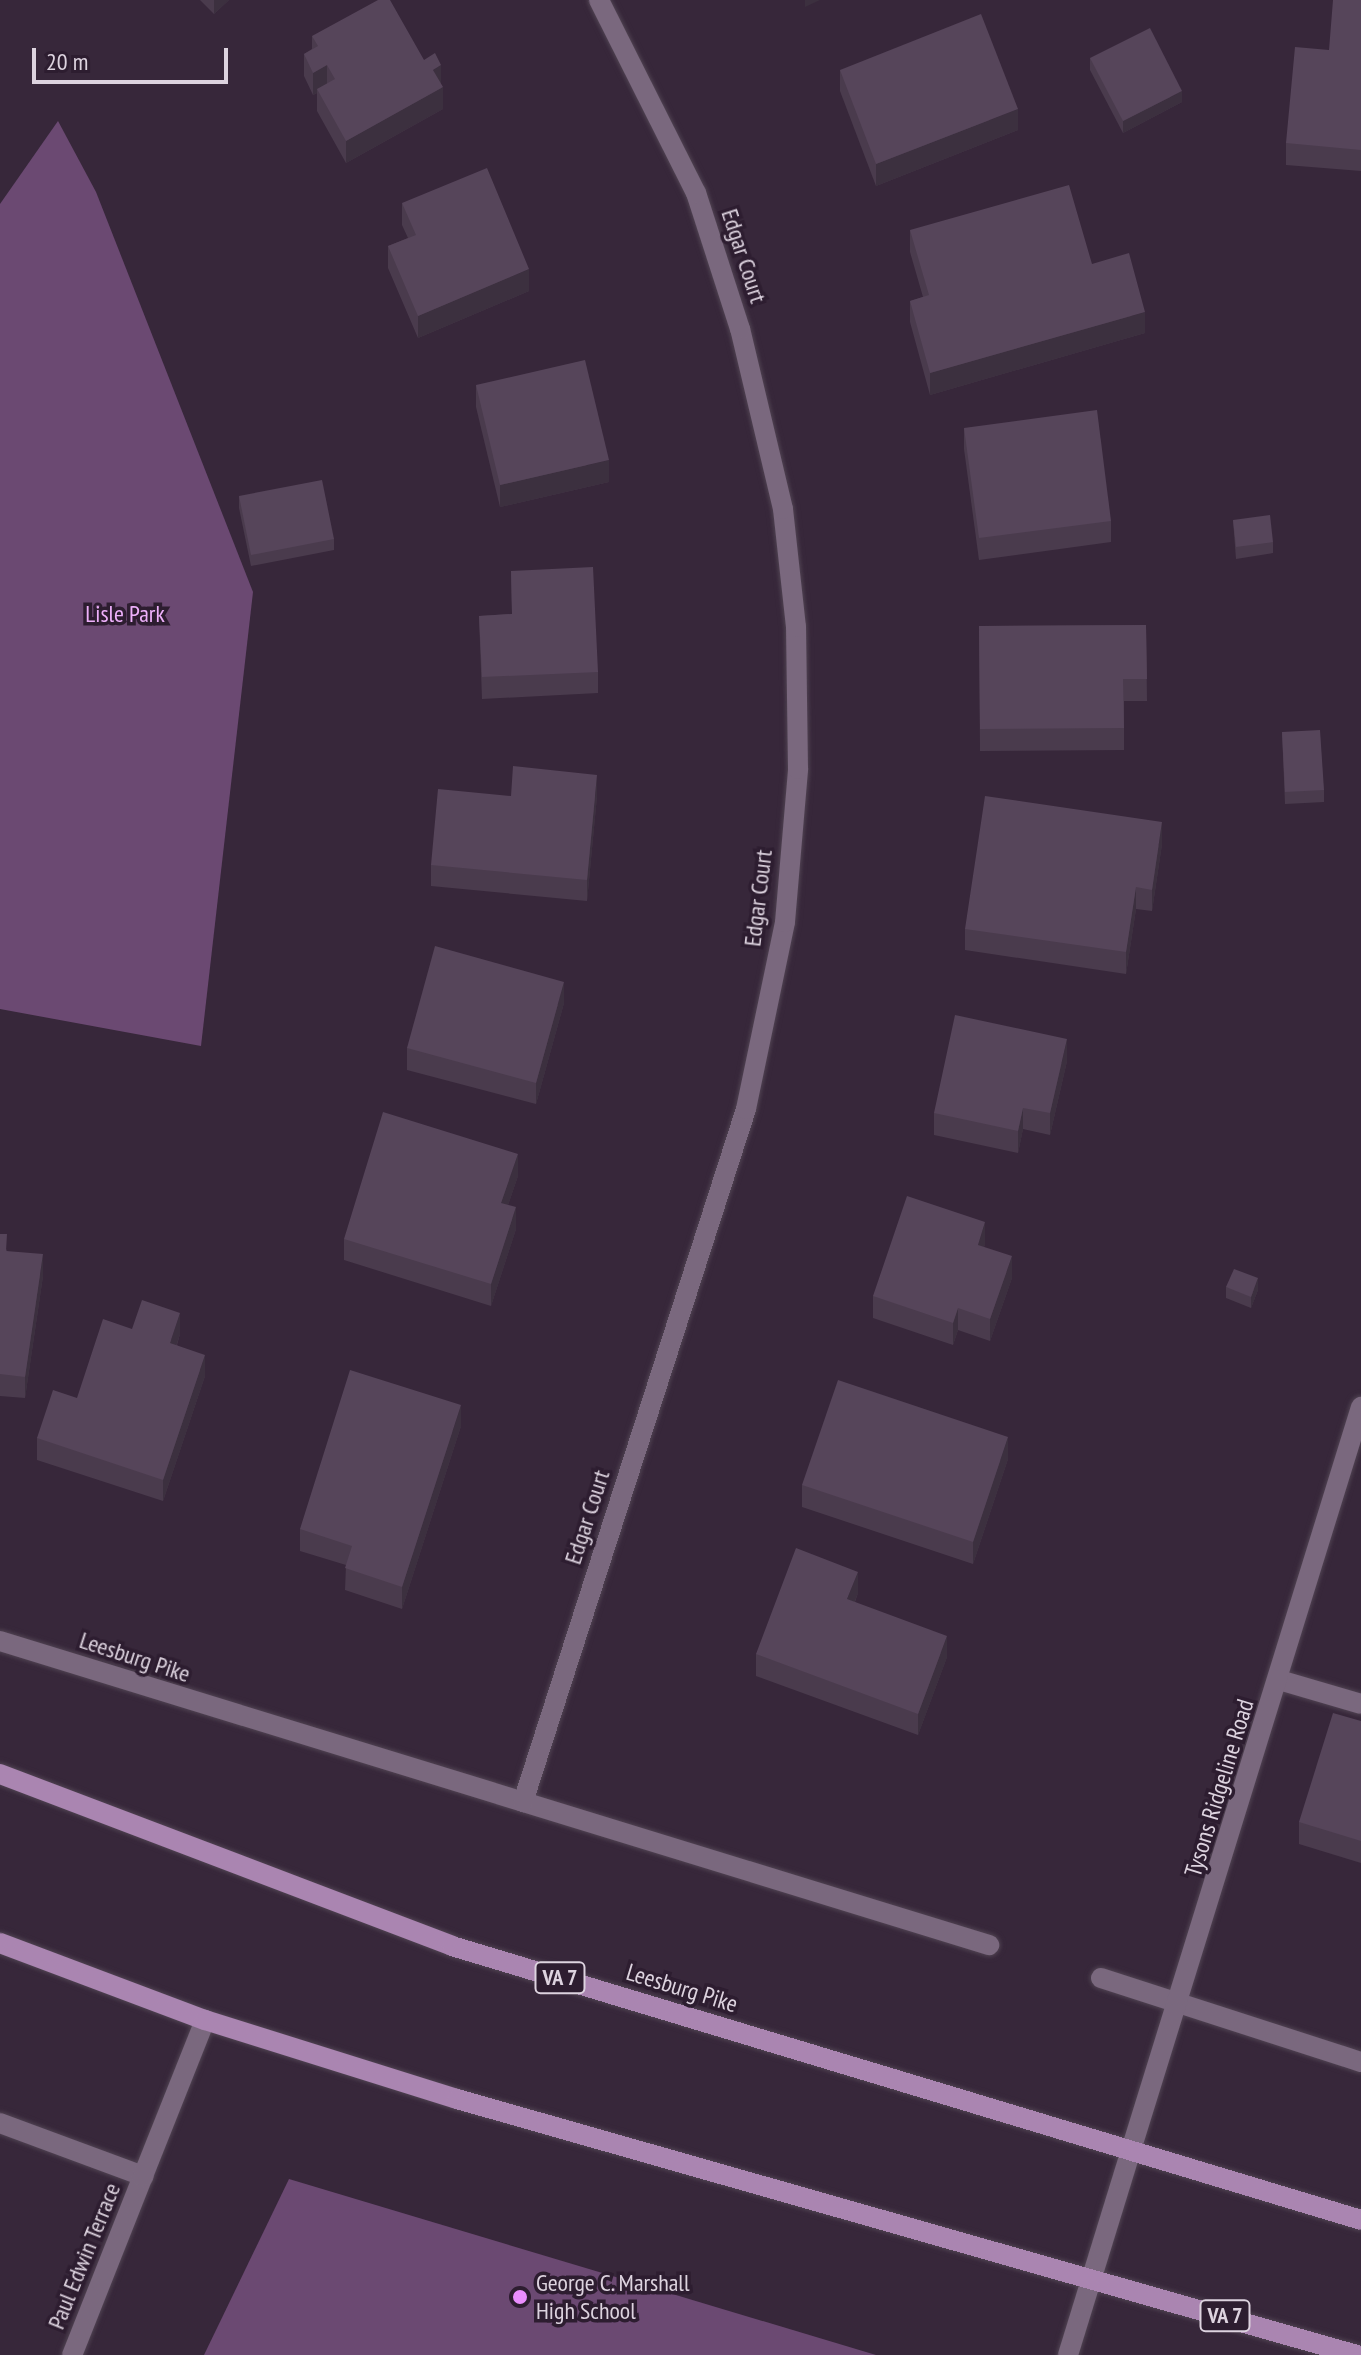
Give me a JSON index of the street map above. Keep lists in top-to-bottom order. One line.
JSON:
{"streets":{"main road":["Leesburg Pike","VA 7"],"street":["Edgar Court","Tysons Ridgeline Road","Paul Edwin Terrace"]},"crossings":[["Edgar Court","Leesburg Pike"],["Leesburg Pike","Tysons Ridgeline Road"],["Tysons Ridgeline Road","VA 7"],["VA 7","Paul Edwin Terrace"]],"parks":["Lisle Park"],"places":["George C. Marshall High School"],"scale_bar":"20 m"}
